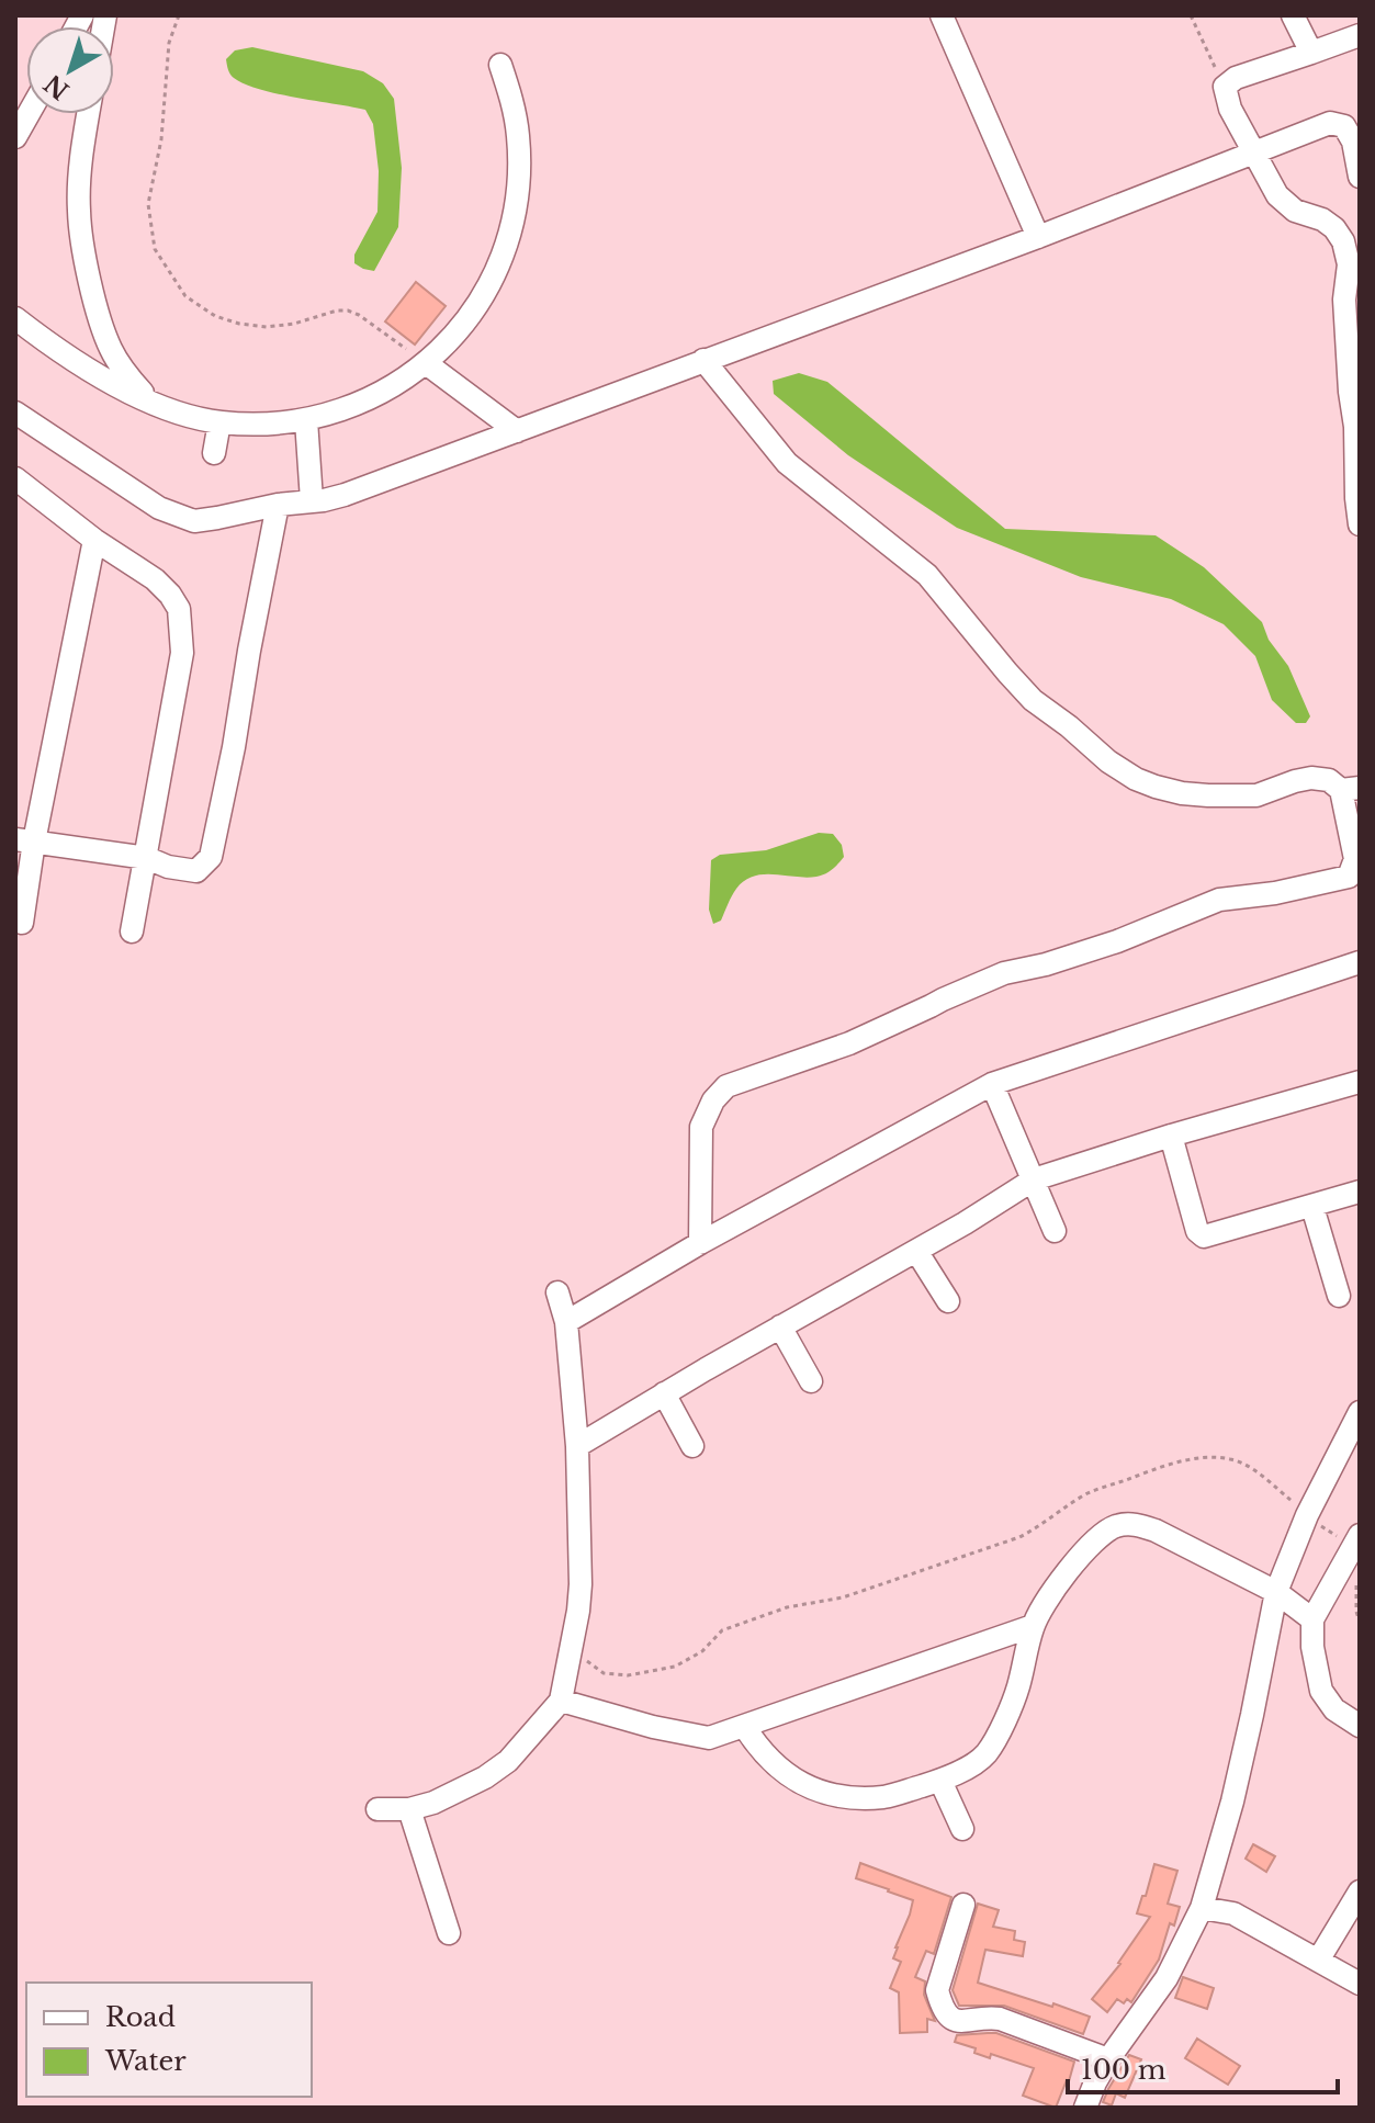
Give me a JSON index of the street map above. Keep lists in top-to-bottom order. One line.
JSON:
{"legend":["Road","Water"],"scale_bar":"100 m","north":"bottom left"}
